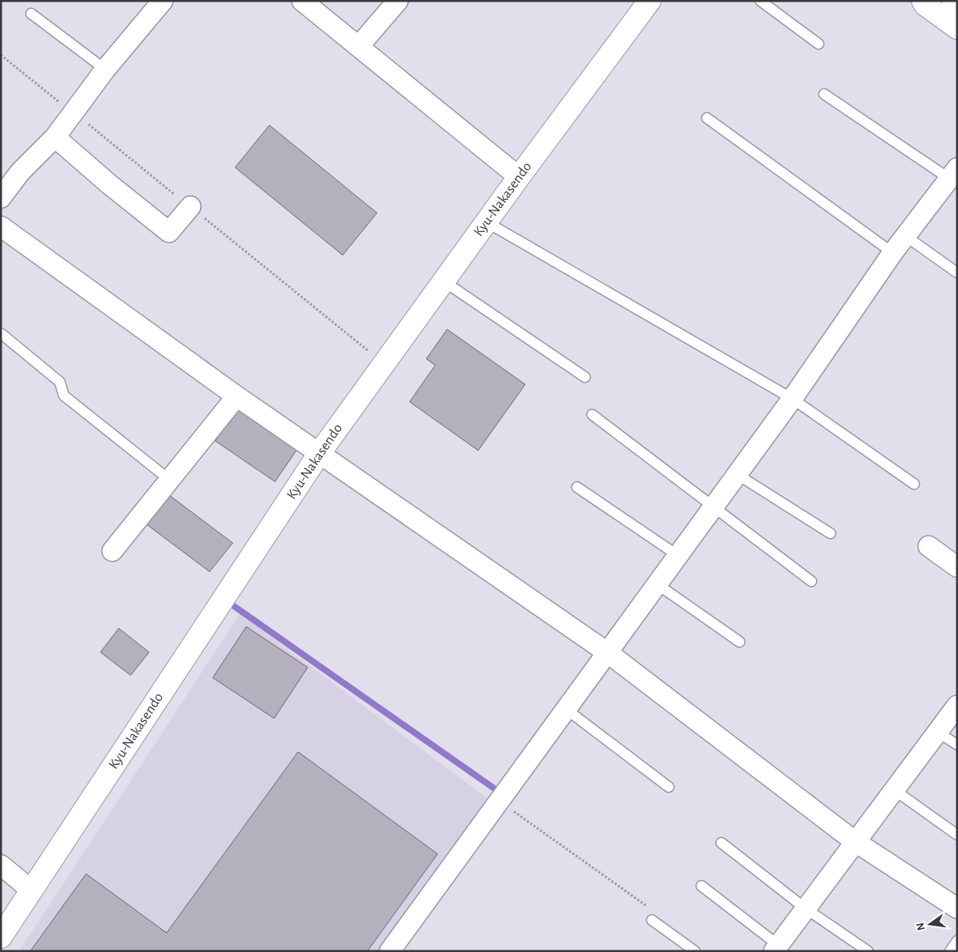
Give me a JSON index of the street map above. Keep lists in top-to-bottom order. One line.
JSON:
{"streets":{"main road":["Kyu-Nakasendo"]},"north":"left"}
